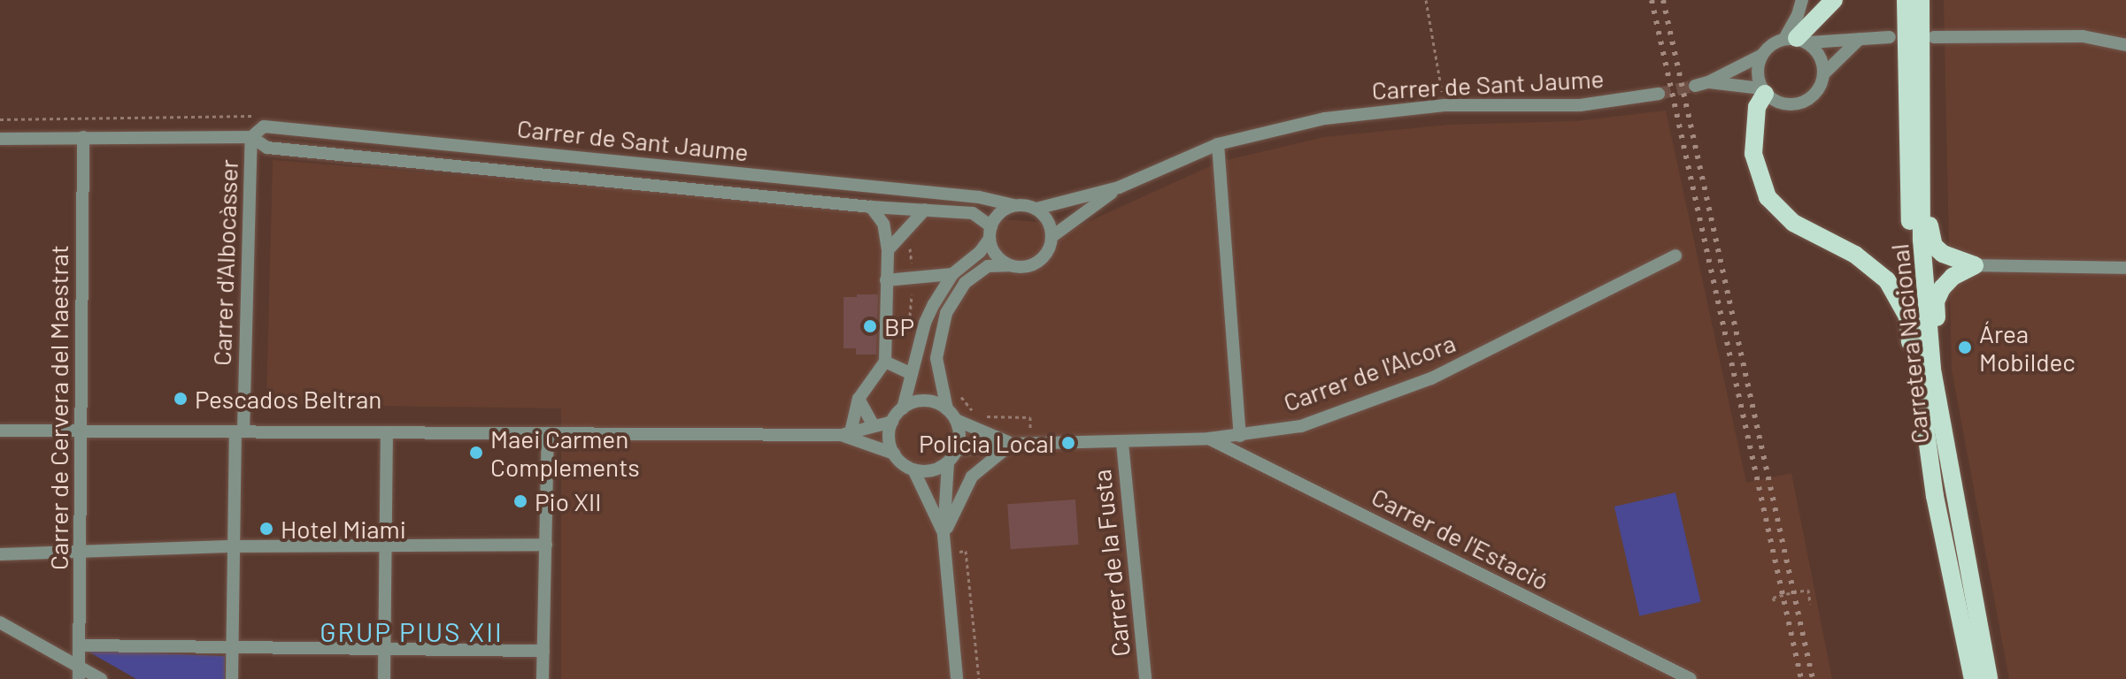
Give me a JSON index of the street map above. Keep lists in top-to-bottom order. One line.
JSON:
{"streets":{"main road":["Carretera Nacional"],"street":["Carrer de Sant Jaume","Carrer d'Albocàsser","Carrer de l'Alcora","Carrer de Cervera del Maestrat","Carrer de l'Estació","Carrer de la Fusta"]},"crossings":[["Carrer de Sant Jaume","Carrer d'Albocàsser"],["Carrer de Sant Jaume","Carrer de Cervera del Maestrat"],["Carrer de l'Alcora","Carrer de l'Estació"],["Carrer de l'Alcora","Carrer de la Fusta"]],"districts":["GRUP PIUS XII"],"places":["BP","Área Mobildec","Pescados Beltran","Policia Local","Maei Carmen Complements","Pio XII","Hotel Miami"]}
